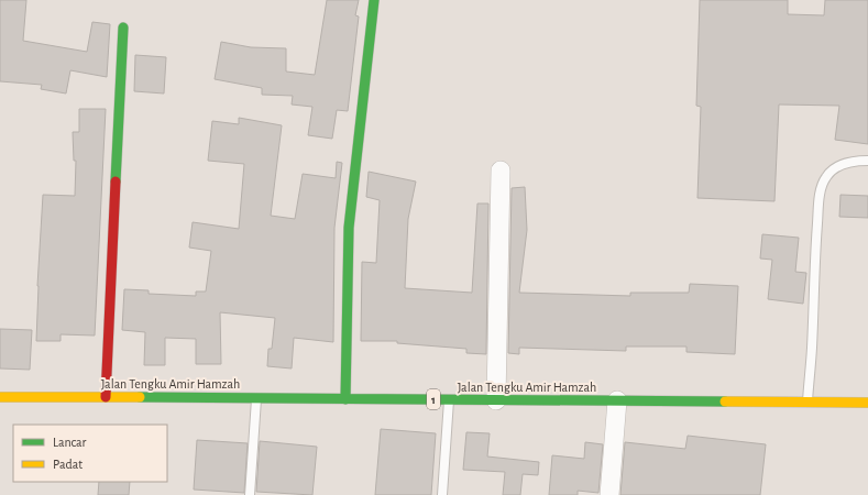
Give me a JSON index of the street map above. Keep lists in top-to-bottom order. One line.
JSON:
{"streets":{"main road":["Jalan Tengku Amir Hamzah","1"]},"legend":["Lancar","Padat"]}
